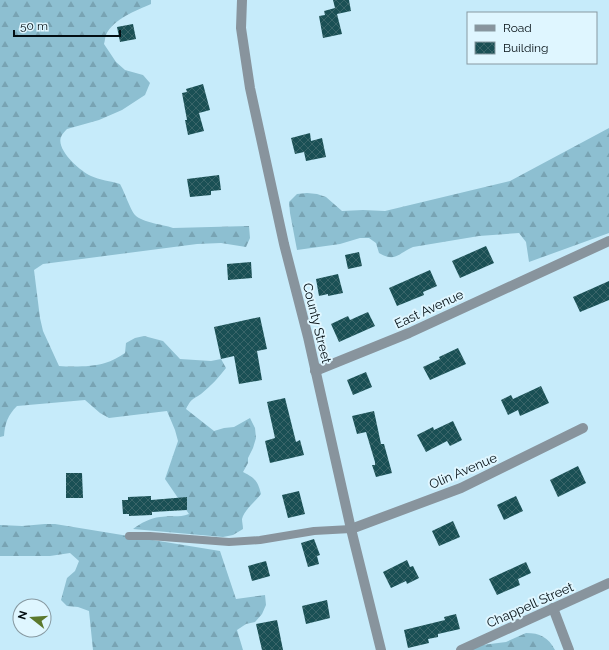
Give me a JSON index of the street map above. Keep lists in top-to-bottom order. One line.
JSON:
{"streets":{"street":["East Avenue","County Street","Olin Avenue","Chappell Street"]},"crossings":[["East Avenue","County Street"],["County Street","Olin Avenue"]],"legend":["Road","Building"],"scale_bar":"50 m","north":"left"}
